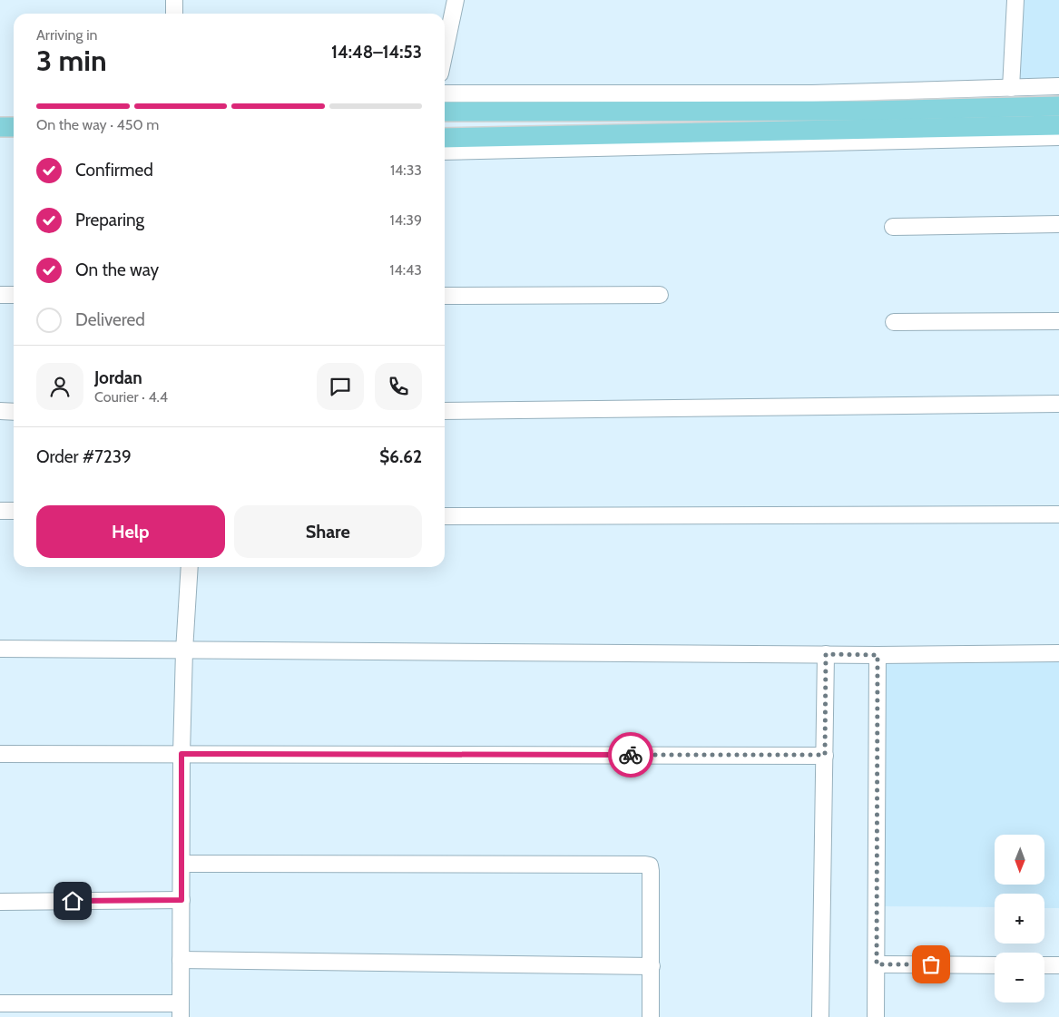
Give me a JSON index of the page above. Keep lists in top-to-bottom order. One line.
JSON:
{"north":"bottom","page":{"heading":["3 min","Arriving in","14:48–14:53"],"panel":["Jordan","Courier · 4.4","Order #7239","$6.62"],"bar":"On the way · 450 m","list":[["Confirmed","14:33"],["Preparing","14:39"],["On the way","14:43"],"Delivered"],"buttons":["Help","Share"],"map_buttons":["+","−"]}}
